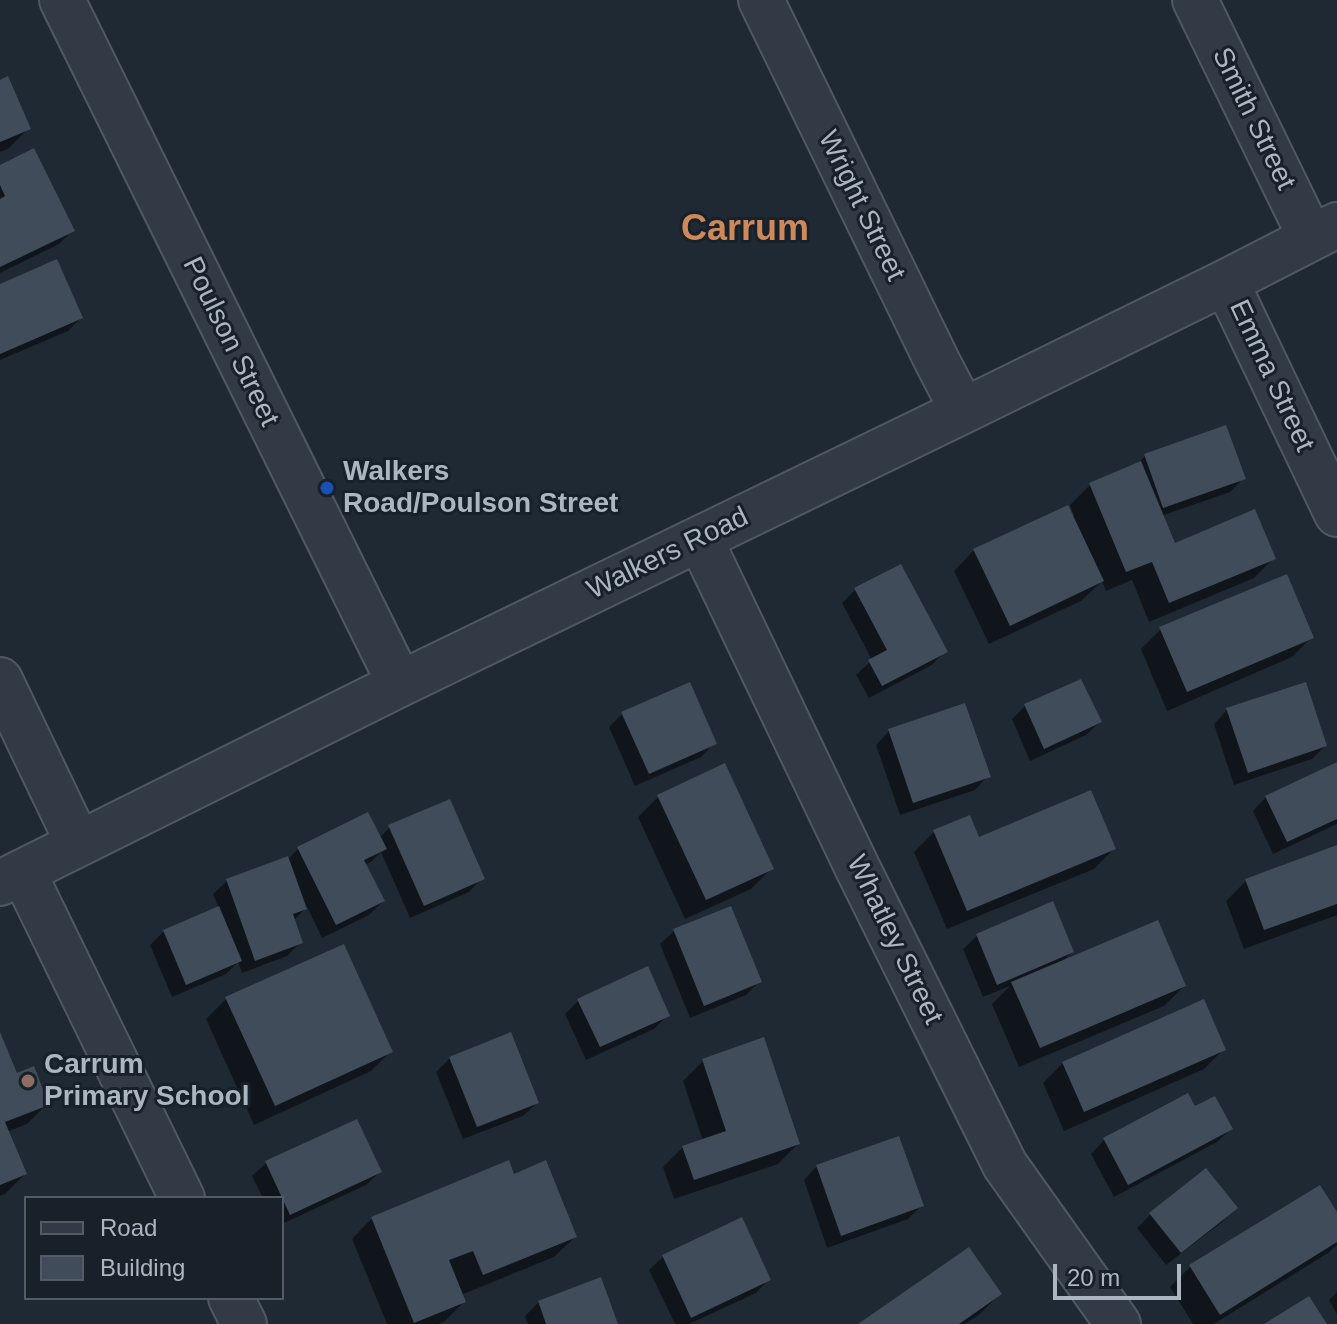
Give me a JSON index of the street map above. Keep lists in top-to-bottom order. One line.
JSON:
{"streets":{"street":["Smith Street","Wright Street","Poulson Street","Emma Street","Walkers Road","Whatley Street"]},"crossings":[["Smith Street","Walkers Road"],["Wright Street","Walkers Road"],["Poulson Street","Walkers Road"],["Emma Street","Walkers Road"],["Walkers Road","Whatley Street"]],"districts":["Carrum"],"places":["Walkers Road/Poulson Street","Carrum Primary School"],"legend":["Road","Building"],"scale_bar":"20 m"}
